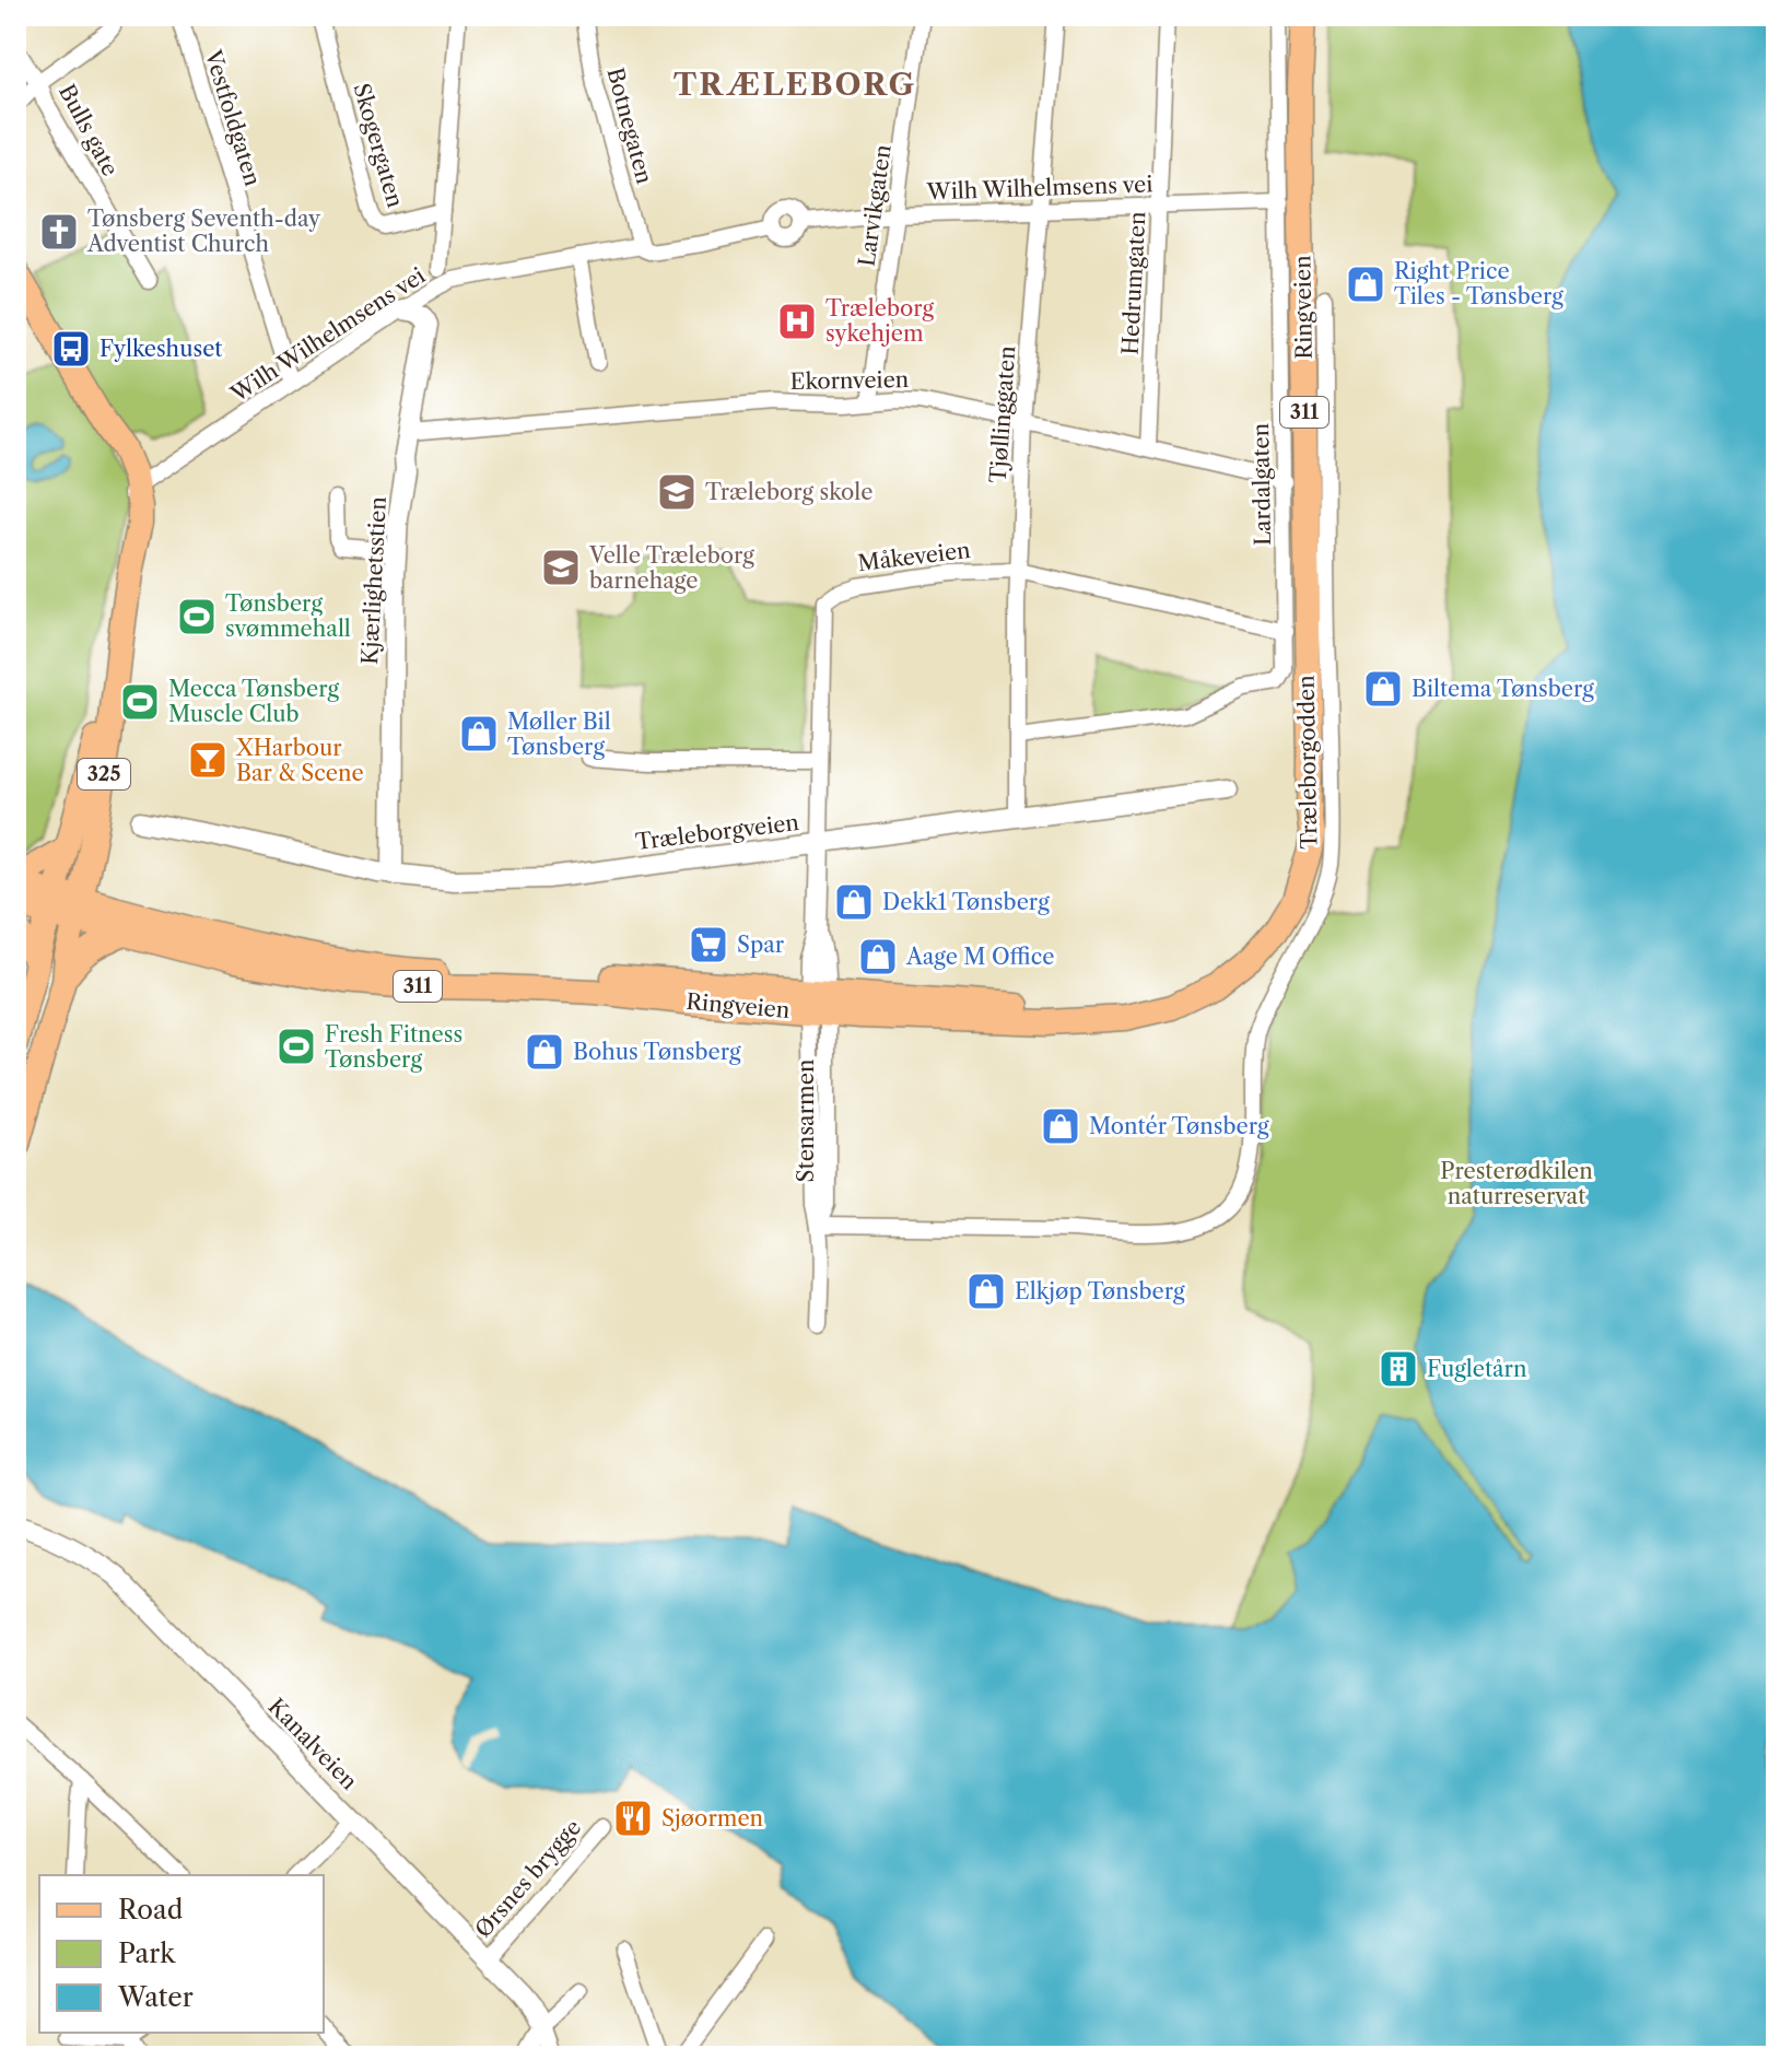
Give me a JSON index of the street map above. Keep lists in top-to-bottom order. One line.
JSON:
{"streets":{"main road":["Ringveien","311","325"],"street":["Vestfoldgaten","Botnegaten","Bulls gate","Skogergaten","Wilh Wilhelmsens vei","Larvikgaten","Hedrumgaten","Ekornveien","Tjøllinggaten","Lardalgaten","Måkeveien","Kjærlighetsstien","Træleborgodden","Træleborgveien","Stensarmen","Kanalveien","Ørsnes brygge"]},"crossings":[["Vestfoldgaten","Wilh Wilhelmsens vei"],["Botnegaten","Wilh Wilhelmsens vei"],["Wilh Wilhelmsens vei","Larvikgaten"],["Wilh Wilhelmsens vei","Hedrumgaten"],["Wilh Wilhelmsens vei","Tjøllinggaten"],["Wilh Wilhelmsens vei","Lardalgaten"],["Wilh Wilhelmsens vei","Kjærlighetsstien"],["Wilh Wilhelmsens vei","325"],["Larvikgaten","Ekornveien"],["Hedrumgaten","Ekornveien"],["Ringveien","Måkeveien"],["Ringveien","325"],["Ringveien","Stensarmen"],["Ekornveien","Tjøllinggaten"],["Ekornveien","Lardalgaten"],["Ekornveien","Kjærlighetsstien"],["Tjøllinggaten","Lardalgaten"],["Tjøllinggaten","Måkeveien"],["Tjøllinggaten","Træleborgveien"],["Lardalgaten","Måkeveien"],["Måkeveien","Træleborgveien"],["Måkeveien","Stensarmen"],["Kjærlighetsstien","Træleborgveien"],["Træleborgodden","Stensarmen"],["Kanalveien","Ørsnes brygge"]],"districts":["TRÆLEBORG"],"parks":["Presterødkilen naturreservat"],"places":{"church":["Tønsberg Seventh-day Adventist Church"],"shop":["Right Price Tiles - Tønsberg","Biltema Tønsberg","Møller Bil Tønsberg","Dekk1 Tønsberg","Aage M Office","Bohus Tønsberg","Montér Tønsberg","Elkjøp Tønsberg"],"hospital":["Træleborg sykehjem"],"bus stop":["Fylkeshuset"],"school or university":["Træleborg skole","Velle Træleborg barnehage"],"sports":["Tønsberg svømmehall","Mecca Tønsberg Muscle Club","Fresh Fitness Tønsberg"],"bar":["XHarbour Bar & Scene"],"supermarket":["Spar"],"building":["Fugletårn"],"restaurant":["Sjøormen"]},"legend":["Road","Park","Water"]}
